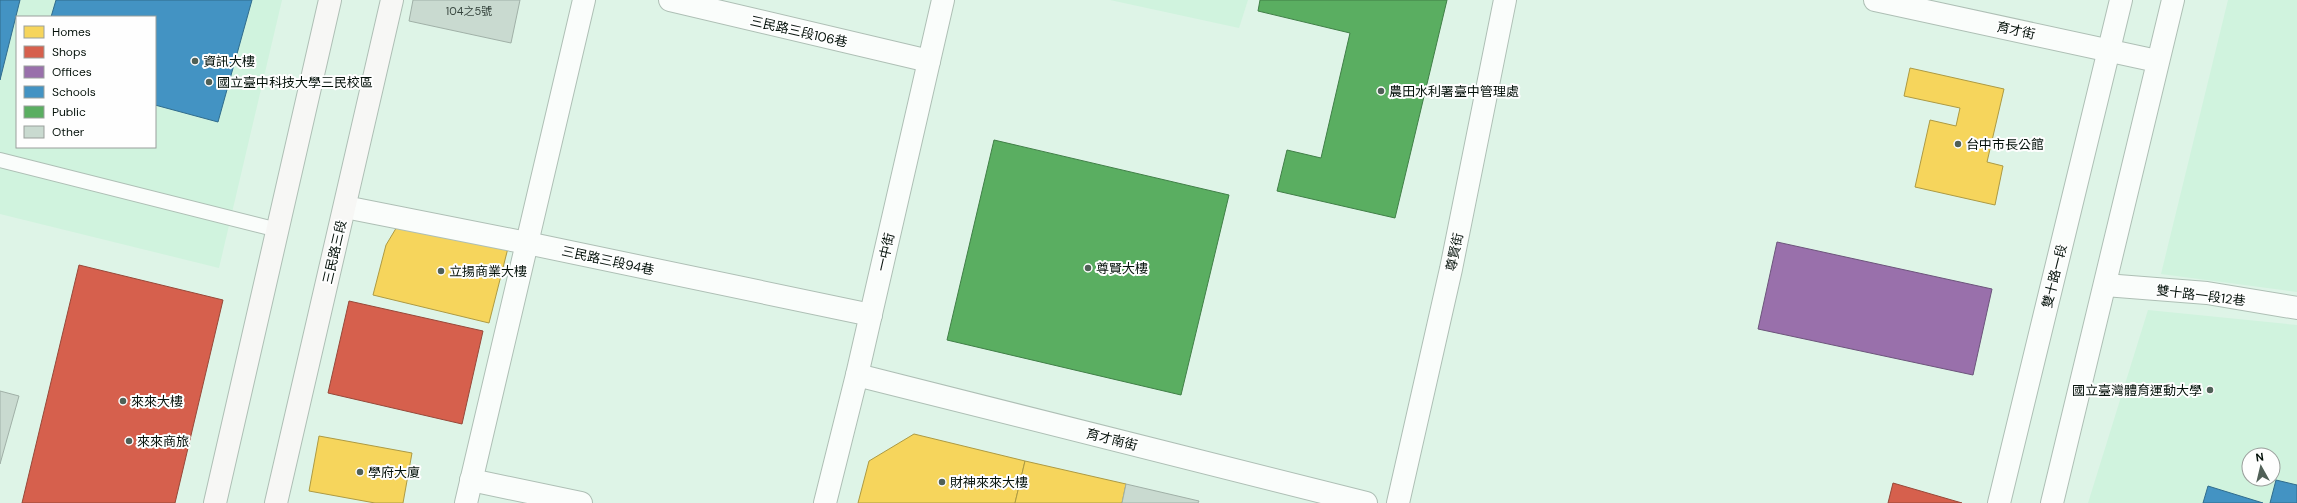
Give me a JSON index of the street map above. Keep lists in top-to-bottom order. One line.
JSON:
{"streets":{"main road":["三民路三段"],"street":["育才街","三民路三段106巷","一中街","尊賢街","三民路三段94巷","雙十路一段","雙十路一段12巷","育才南街"]},"crossings":[["育才街","雙十路一段"],["三民路三段106巷","一中街"],["三民路三段","三民路三段94巷"],["一中街","三民路三段94巷"],["一中街","育才南街"]],"places":["資訊大樓","國立臺中科技大學三民校區","農田水利署臺中管理處","台中市長公館","尊賢大樓","立揚商業大樓","國立臺灣體育運動大學","來來大樓","來來商旅","學府大廈","財神來來大樓"],"house_numbers":["104之5號"],"legend":["Homes","Shops","Offices","Schools","Public","Other"],"north":"top"}
